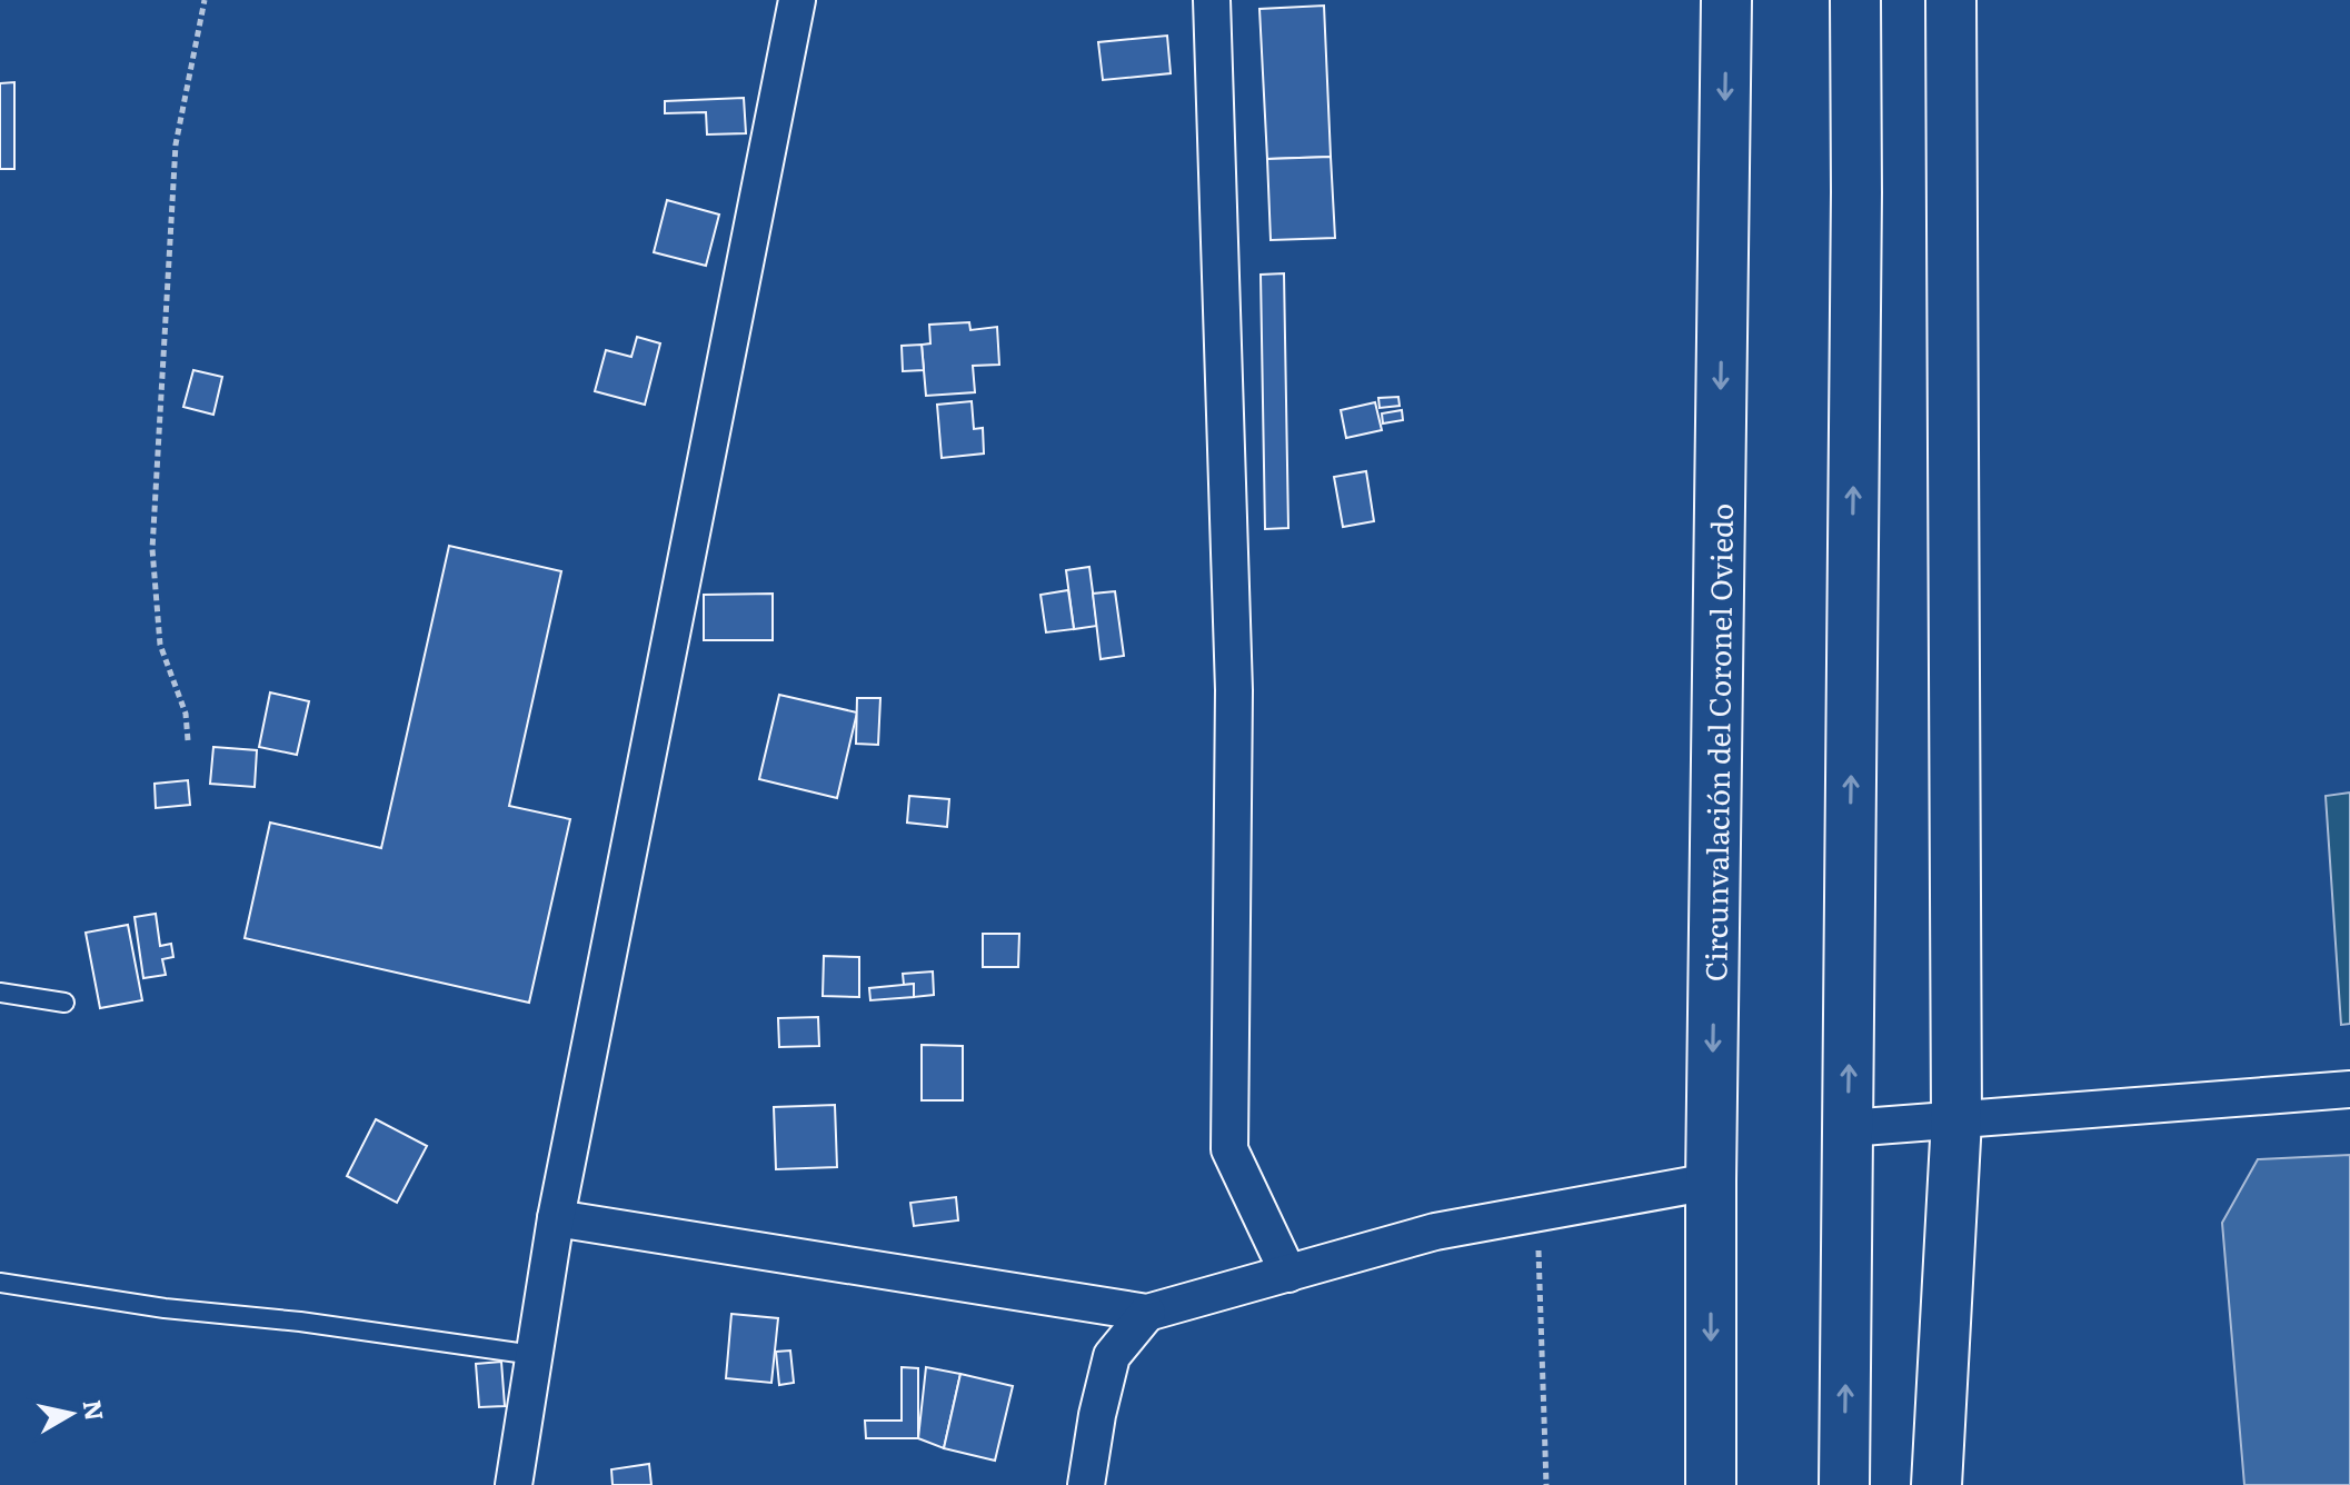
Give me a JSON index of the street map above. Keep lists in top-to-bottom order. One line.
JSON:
{"streets":{"main road":["Circunvalación del Coronel Oviedo"]},"north":"right"}
